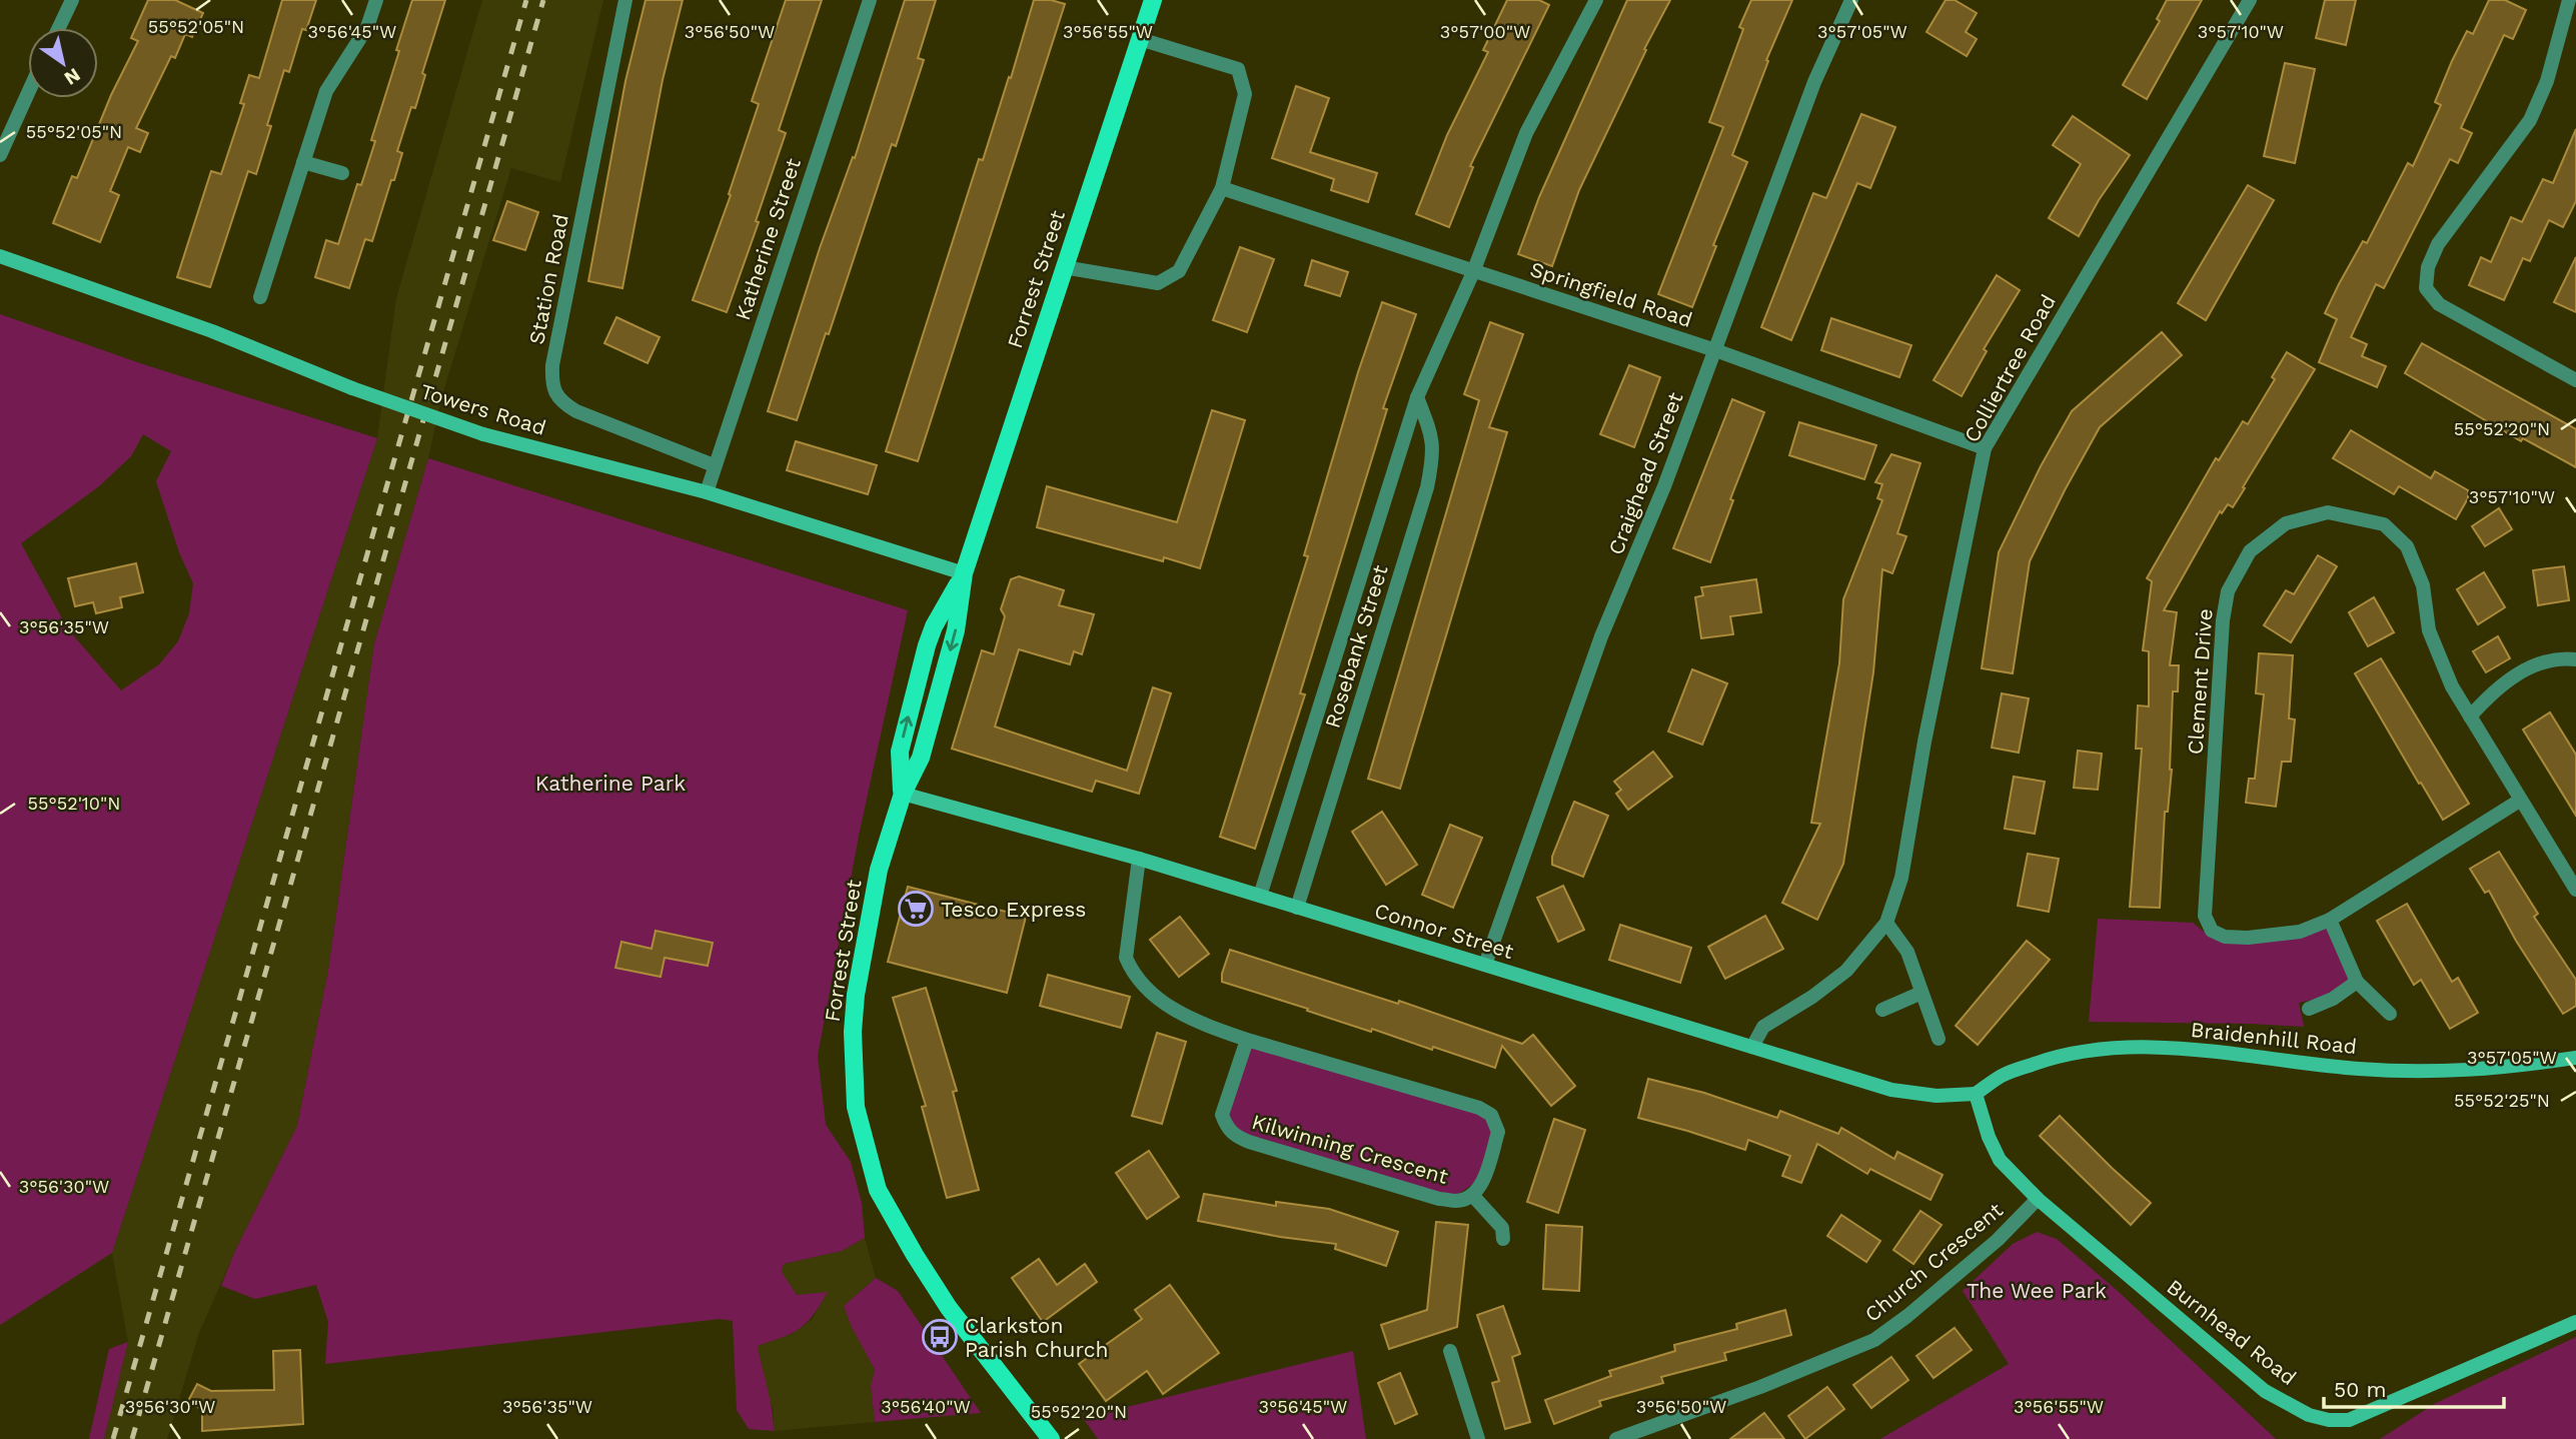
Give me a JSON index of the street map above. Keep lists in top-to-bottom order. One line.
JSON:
{"streets":{"main road":["Forrest Street","Towers Road","Connor Street","Braidenhill Road","Burnhead Road"],"street":["Katherine Street","Station Road","Springfield Road","Colliertree Road","Craighead Street","Rosebank Street","Clement Drive","Kilwinning Crescent","Church Crescent"]},"crossings":[["Katherine Street","Station Road"],["Katherine Street","Towers Road"],["Forrest Street","Towers Road"],["Forrest Street","Connor Street"],["Springfield Road","Colliertree Road"],["Springfield Road","Craighead Street"],["Springfield Road","Rosebank Street"],["Colliertree Road","Connor Street"],["Craighead Street","Connor Street"],["Rosebank Street","Connor Street"],["Connor Street","Braidenhill Road"],["Connor Street","Kilwinning Crescent"],["Connor Street","Burnhead Road"],["Braidenhill Road","Burnhead Road"],["Church Crescent","Burnhead Road"]],"parks":["Katherine Park","The Wee Park"],"places":{"supermarket":["Tesco Express"],"bus stop":["Clarkston Parish Church"]},"scale_bar":"50 m","north":"bottom right","coordinates":["55°52'05\"N","3°56'45\"W","3°56'50\"W","3°56'55\"W","3°57'00\"W","3°57'05\"W","3°57'10\"W","55°52'20\"N","3°56'35\"W","55°52'10\"N","55°52'25\"N","3°56'30\"W","3°56'40\"W"]}
